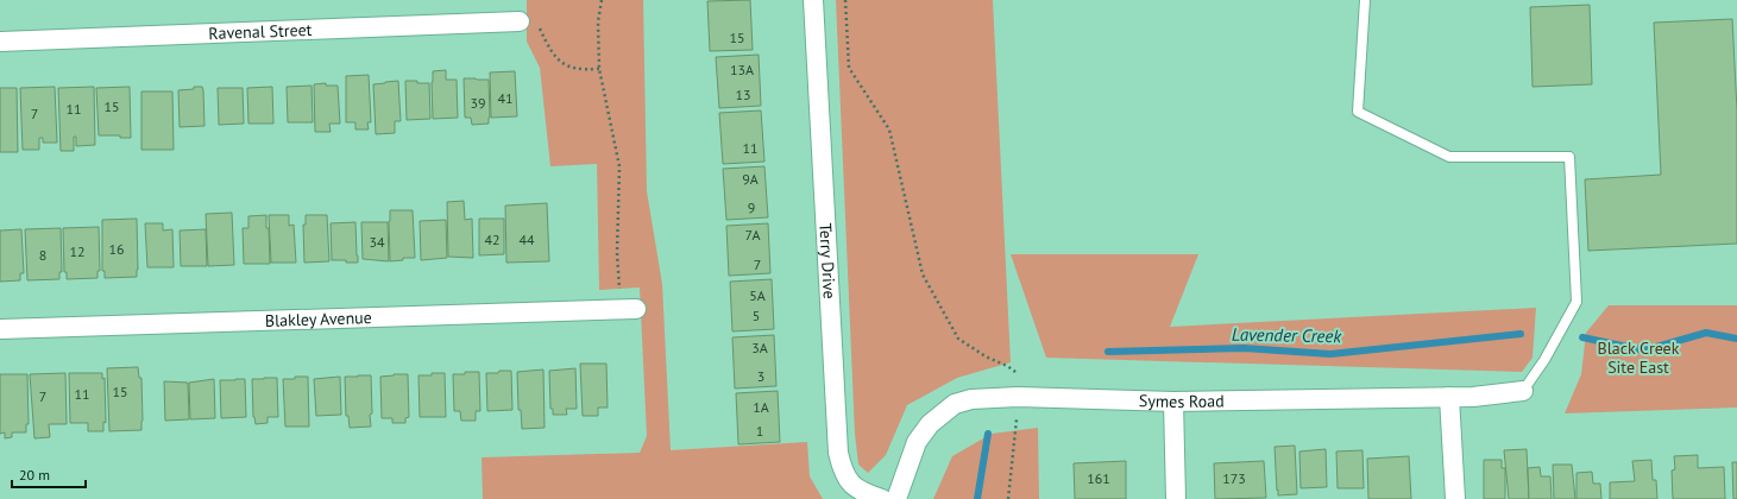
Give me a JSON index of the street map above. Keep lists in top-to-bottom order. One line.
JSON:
{"streets":{"street":["Ravenal Street","Terry Drive","Blakley Avenue","Symes Road"]},"water":["Lavender Creek"],"parks":["Black Creek Site East"],"house_numbers":["15","13A","13","41","39","15","11","7","11","9A","9","7A","42","44","34","16","12","8","7","5A","5","3A","3","15","11","7","1A","1","161","173"],"scale_bar":"20 m"}
